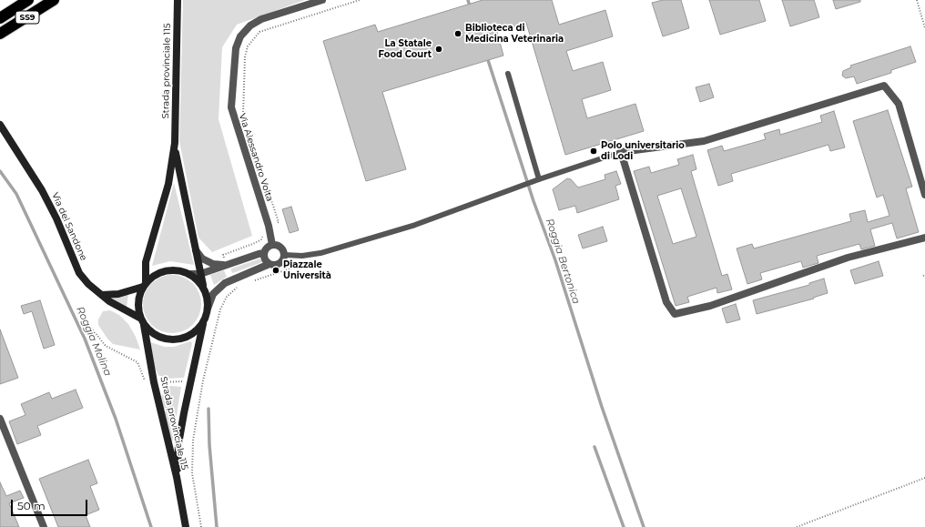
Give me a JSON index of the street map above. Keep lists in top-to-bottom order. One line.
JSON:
{"streets":{"highway":["SS9"],"main road":["Strada provinciale 115","Via del Sandone"],"street":["Via Alessandro Volta"]},"crossings":[["Strada provinciale 115","Via del Sandone"]],"water":["Roggia Bertonica","Roggia Molina"],"places":["Biblioteca di Medicina Veterinaria","La Statale Food Court","Polo universitario di Lodi","Piazzale Università"],"scale_bar":"50 m"}
